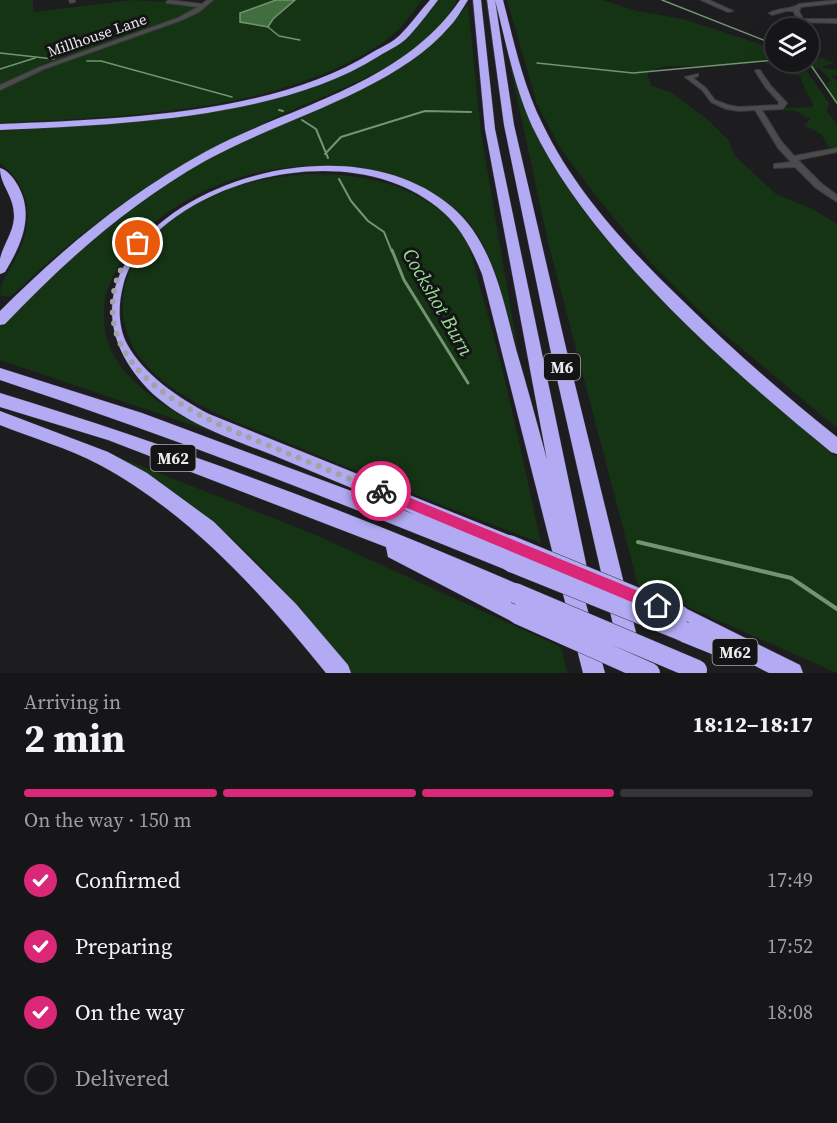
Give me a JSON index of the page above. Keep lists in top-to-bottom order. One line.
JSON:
{"streets":{"highway":["M6","M62"],"street":["Millhouse Lane"]},"water":["Cockshot Burn"],"page":{"heading":["2 min","Arriving in","18:12–18:17"],"bar":"On the way · 150 m","list":[["Confirmed","17:49"],["Preparing","17:52"],["On the way","18:08"],"Delivered"]}}
